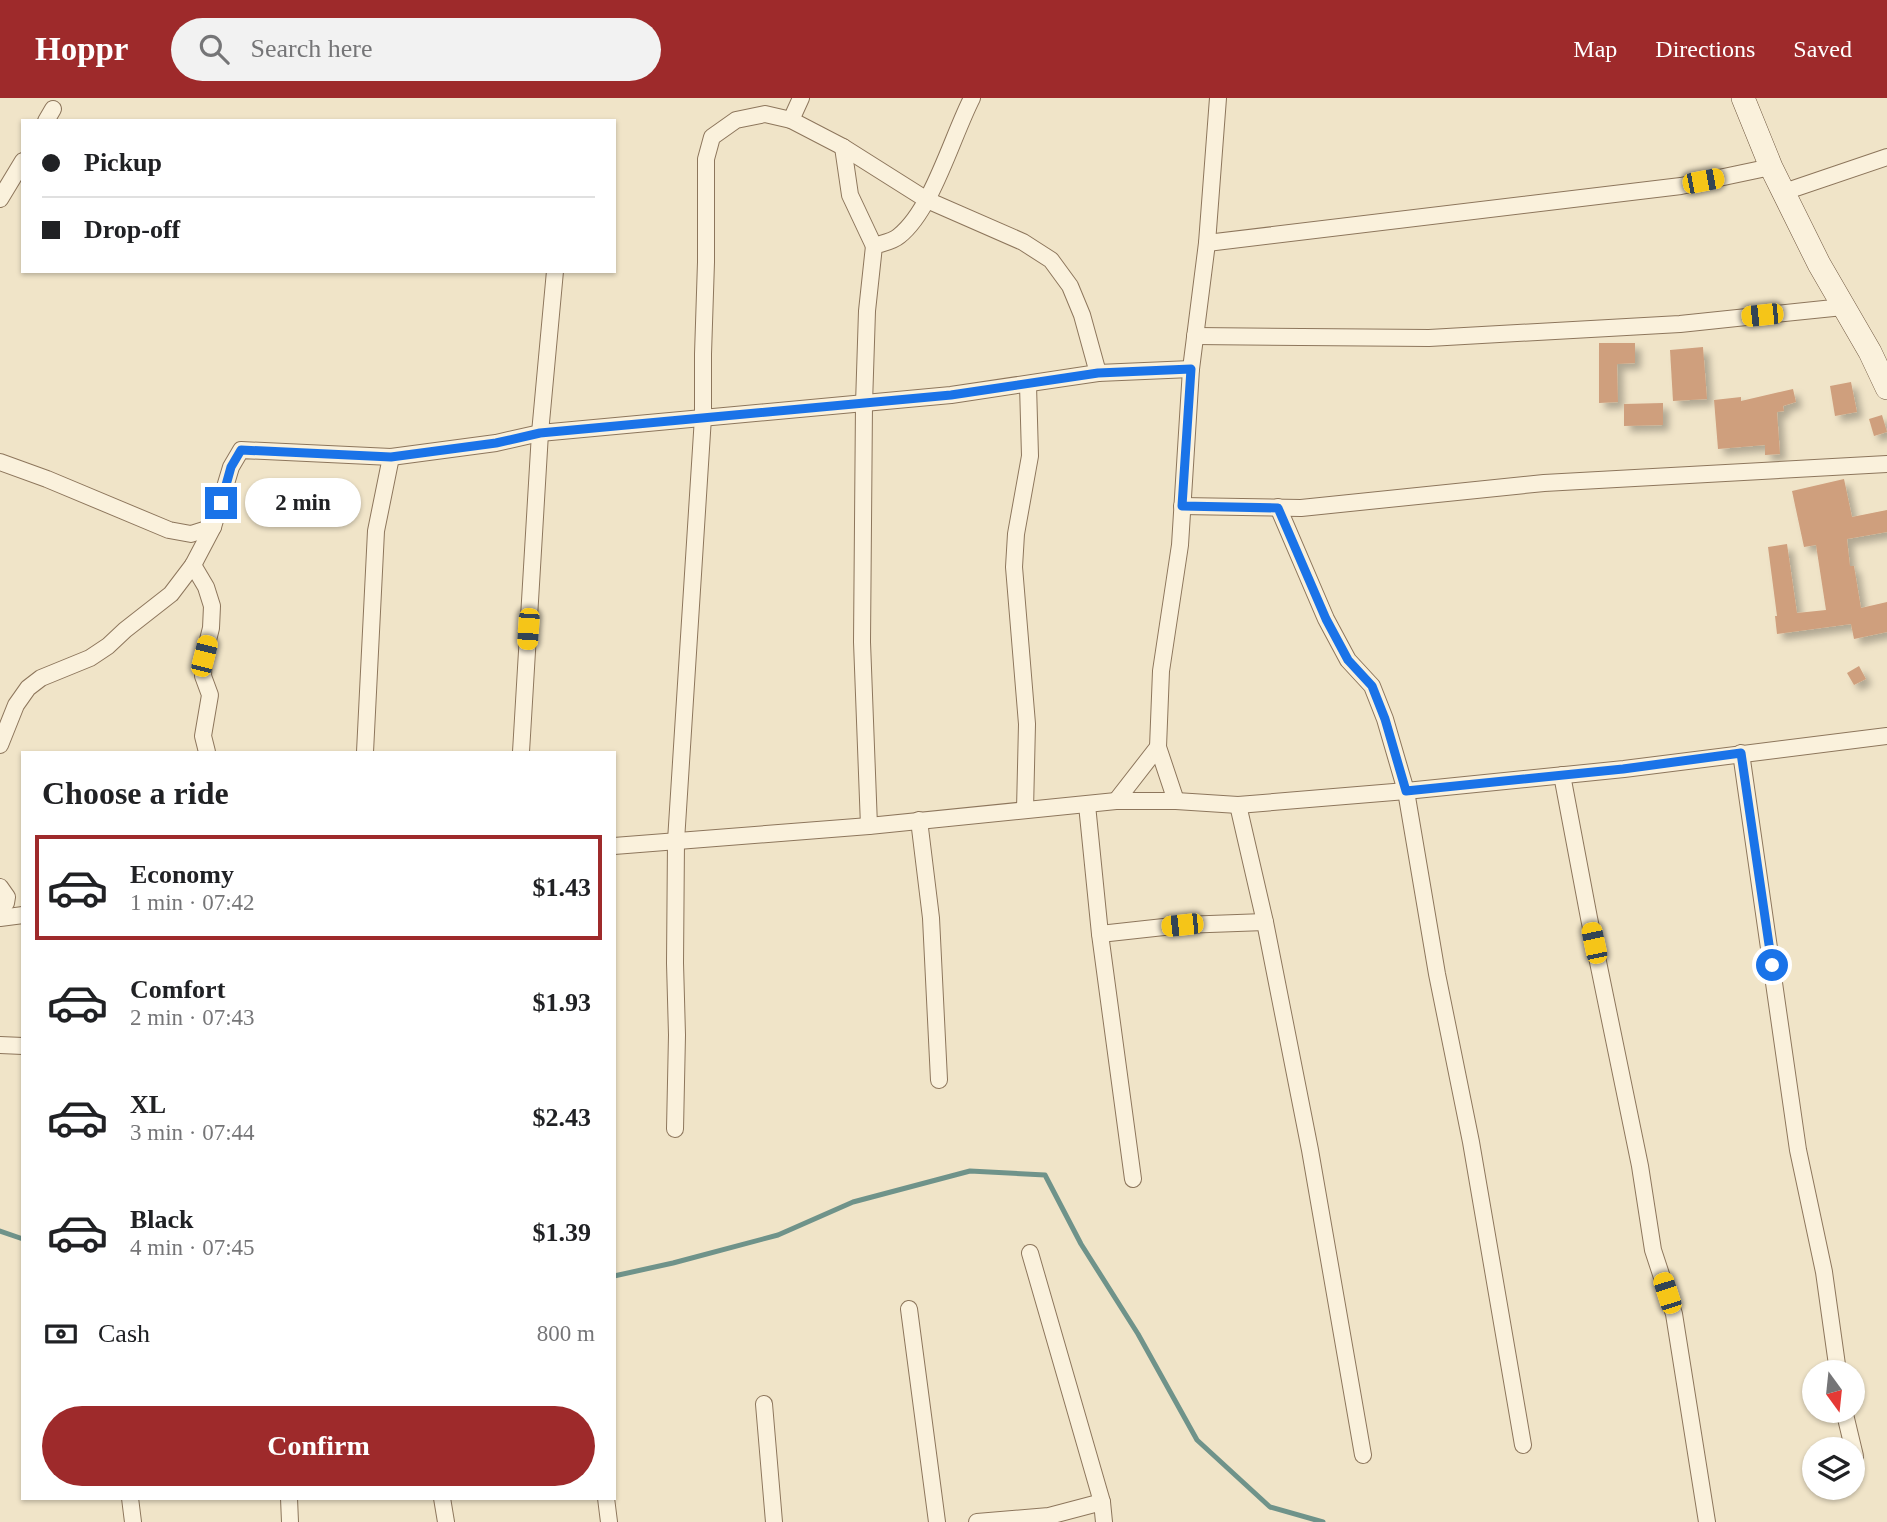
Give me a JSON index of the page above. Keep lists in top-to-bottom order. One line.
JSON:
{"north":"bottom","page":{"header":"Hoppr","search":"Search here","nav":["Map","Directions","Saved"],"banner":["Pickup","Drop-off"],"bubble":"2 min","heading":"Choose a ride","list":[{"name":"Economy","note":"1 min · 07:42","value":"$1.43"},{"name":"Comfort","note":"2 min · 07:43","value":"$1.93"},{"name":"XL","note":"3 min · 07:44","value":"$2.43"},{"name":"Black","note":"4 min · 07:45","value":"$1.39"}],"pay":["Cash","800 m"],"buttons":"Confirm"}}
